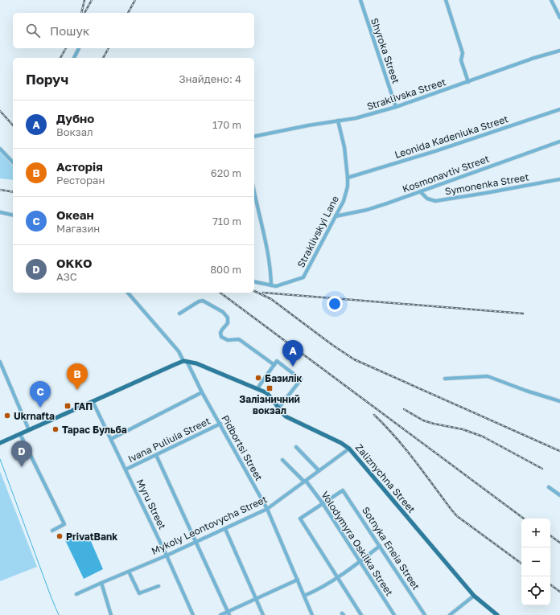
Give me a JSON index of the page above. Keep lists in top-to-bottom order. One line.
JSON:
{"streets":{"main road":["Zaliznychna Street"],"street":["Shyroka Street","Straklivska Street","Leonida Kadeniuka Street","Kosmonavtiv Street","Symonenka Street","Straklivskyi Lane","Ivana Puliuia Street","Pidbortsi Street","Myru Street","Mykoly Leontovycha Street","Volodymyra Oskilka Street","Sotnyka Eneia Street"]},"crossings":[["Shyroka Street","Straklivska Street"],["Straklivska Street","Straklivskyi Lane"],["Leonida Kadeniuka Street","Straklivskyi Lane"],["Kosmonavtiv Street","Symonenka Street"],["Kosmonavtiv Street","Straklivskyi Lane"],["Ivana Puliuia Street","Pidbortsi Street"],["Ivana Puliuia Street","Myru Street"],["Pidbortsi Street","Zaliznychna Street"],["Pidbortsi Street","Mykoly Leontovycha Street"],["Zaliznychna Street","Mykoly Leontovycha Street"],["Myru Street","Mykoly Leontovycha Street"],["Mykoly Leontovycha Street","Volodymyra Oskilka Street"],["Volodymyra Oskilka Street","Sotnyka Eneia Street"]],"places":{"other":["Базилік","Ukrnafta","Тарас Бульба","PrivatBank"],"transit":["Залізничний вокзал","ГАП"]},"page":{"search":"Пошук","heading":["Поруч","Знайдено: 4"],"list":[{"mark":"A","name":"Дубно","note":"Вокзал","value":"170 m"},{"mark":"B","name":"Асторія","note":"Ресторан","value":"620 m"},{"mark":"C","name":"Океан","note":"Магазин","value":"710 m"},{"mark":"D","name":"OKKO","note":"АЗС","value":"800 m"}],"pins":["A","B","C","D"],"map_buttons":["+","−"]}}
